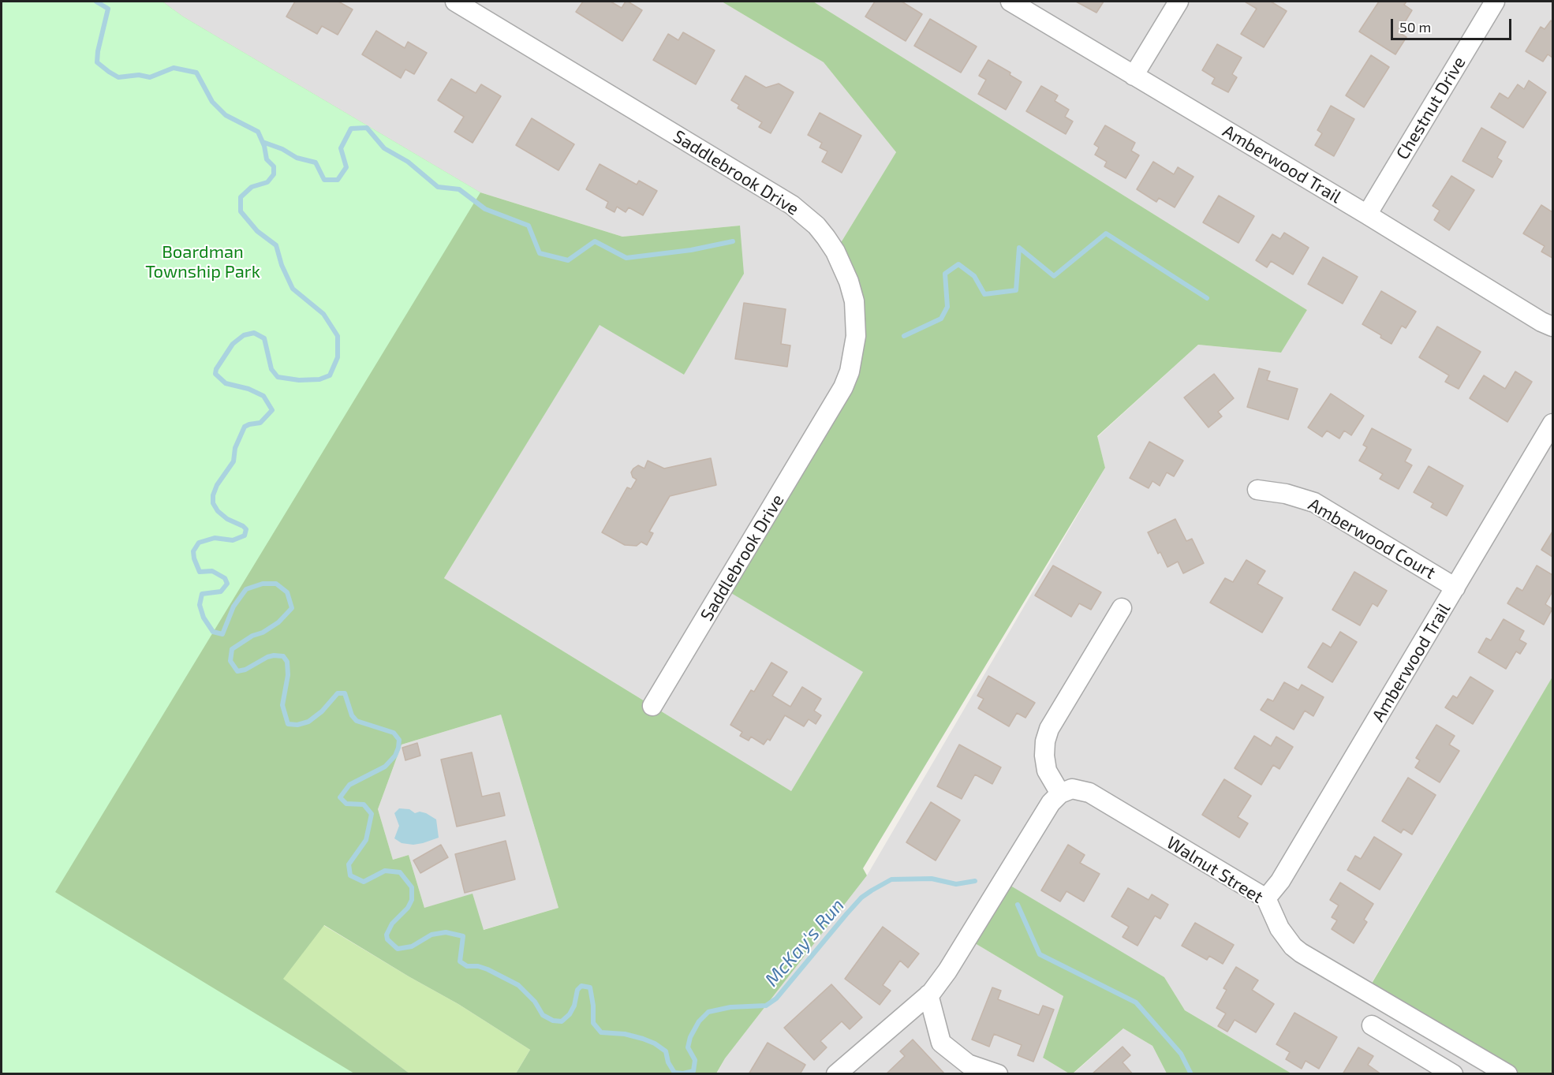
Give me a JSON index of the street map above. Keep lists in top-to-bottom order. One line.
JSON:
{"streets":{"street":["Chestnut Drive","Amberwood Trail","Saddlebrook Drive","Amberwood Court","Walnut Street"]},"crossings":[["Chestnut Drive","Amberwood Trail"],["Amberwood Trail","Amberwood Court"],["Amberwood Trail","Walnut Street"]],"water":["McKay's Run"],"parks":["Boardman Township Park"],"scale_bar":"50 m"}
